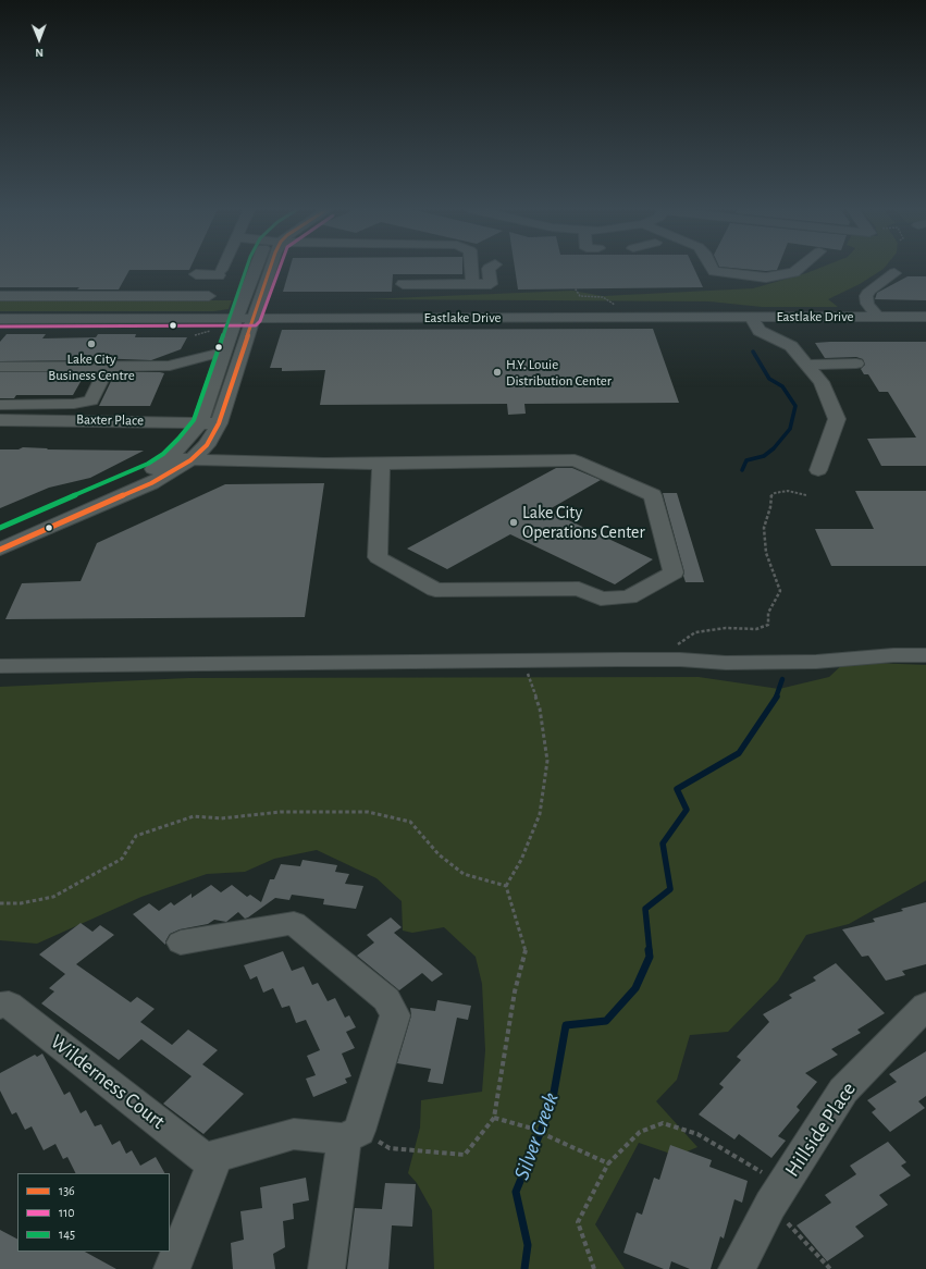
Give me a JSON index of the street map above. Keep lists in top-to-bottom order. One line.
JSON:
{"streets":{"street":["Eastlake Drive","Baxter Place","Wilderness Court","Hillside Place"]},"water":["Silver Creek"],"places":["Lake City Business Centre","H.Y. Louie Distribution Center","Lake City Operations Center"],"lines":["transit line 136","transit line 110","transit line 145"],"legend":["136","110","145"],"north":"bottom"}
